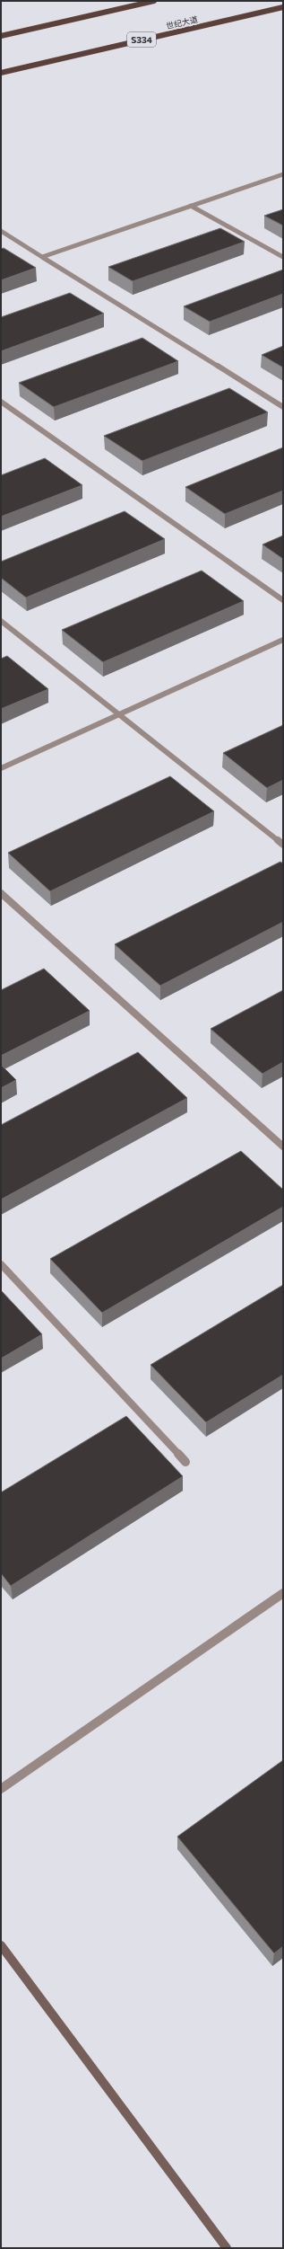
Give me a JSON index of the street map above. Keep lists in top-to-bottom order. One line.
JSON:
{"streets":{"main road":["世纪大道","S334"]}}
